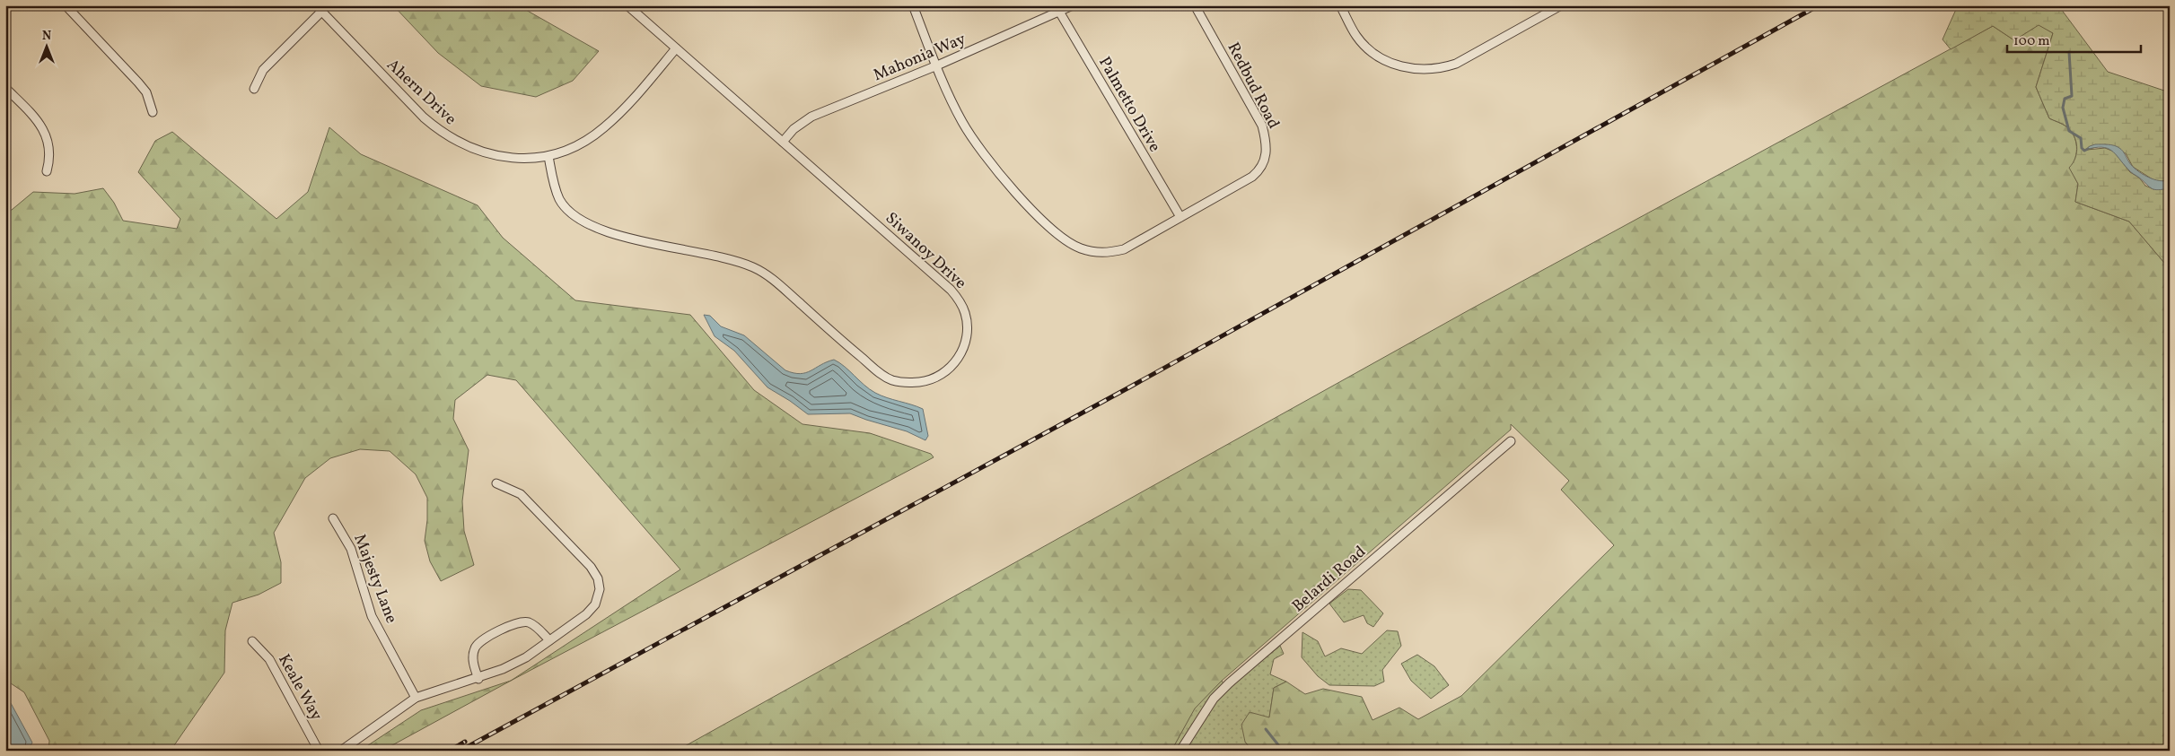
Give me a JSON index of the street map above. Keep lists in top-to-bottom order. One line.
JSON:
{"streets":{"street":["Mahonia Way","Redbud Road","Ahern Drive","Palmetto Drive","Siwanoy Drive","Majesty Lane","Belardi Road","Keale Way"]},"crossings":[["Mahonia Way","Redbud Road"],["Mahonia Way","Palmetto Drive"],["Mahonia Way","Siwanoy Drive"],["Redbud Road","Palmetto Drive"],["Ahern Drive","Siwanoy Drive"]],"scale_bar":"100 m","north":"top"}
